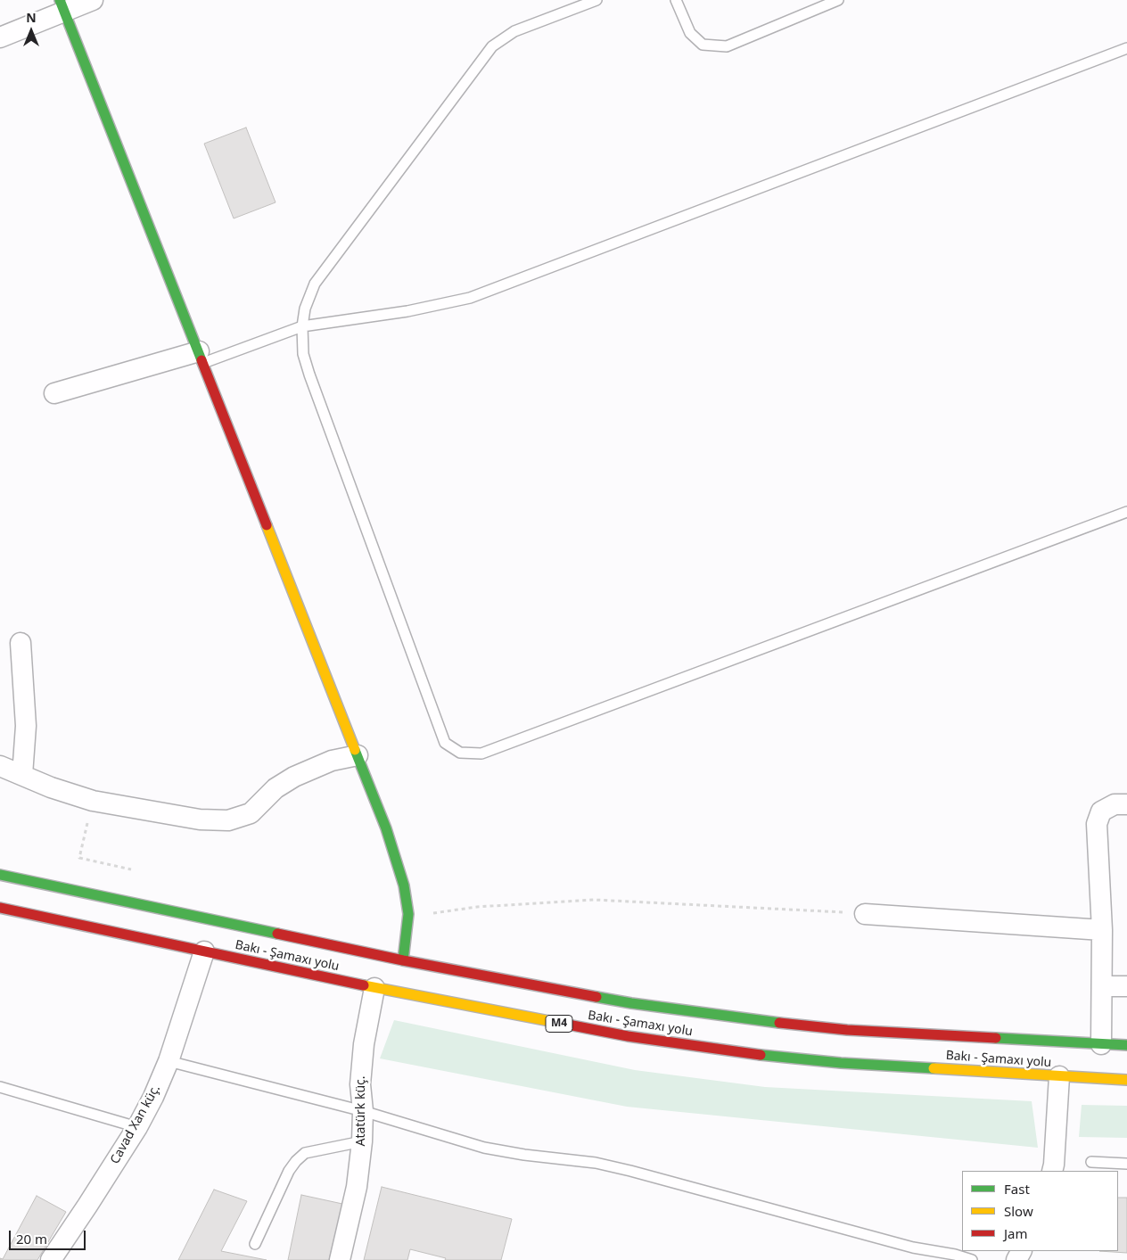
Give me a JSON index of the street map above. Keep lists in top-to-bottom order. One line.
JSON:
{"streets":{"main road":["Bakı - Şamaxı yolu","M4"],"street":["Atatürk küç.","Cavad Xan küç."]},"crossings":[["Bakı - Şamaxı yolu","Atatürk küç."],["Bakı - Şamaxı yolu","Cavad Xan küç."]],"legend":["Fast","Slow","Jam"],"scale_bar":"20 m","north":"top"}
